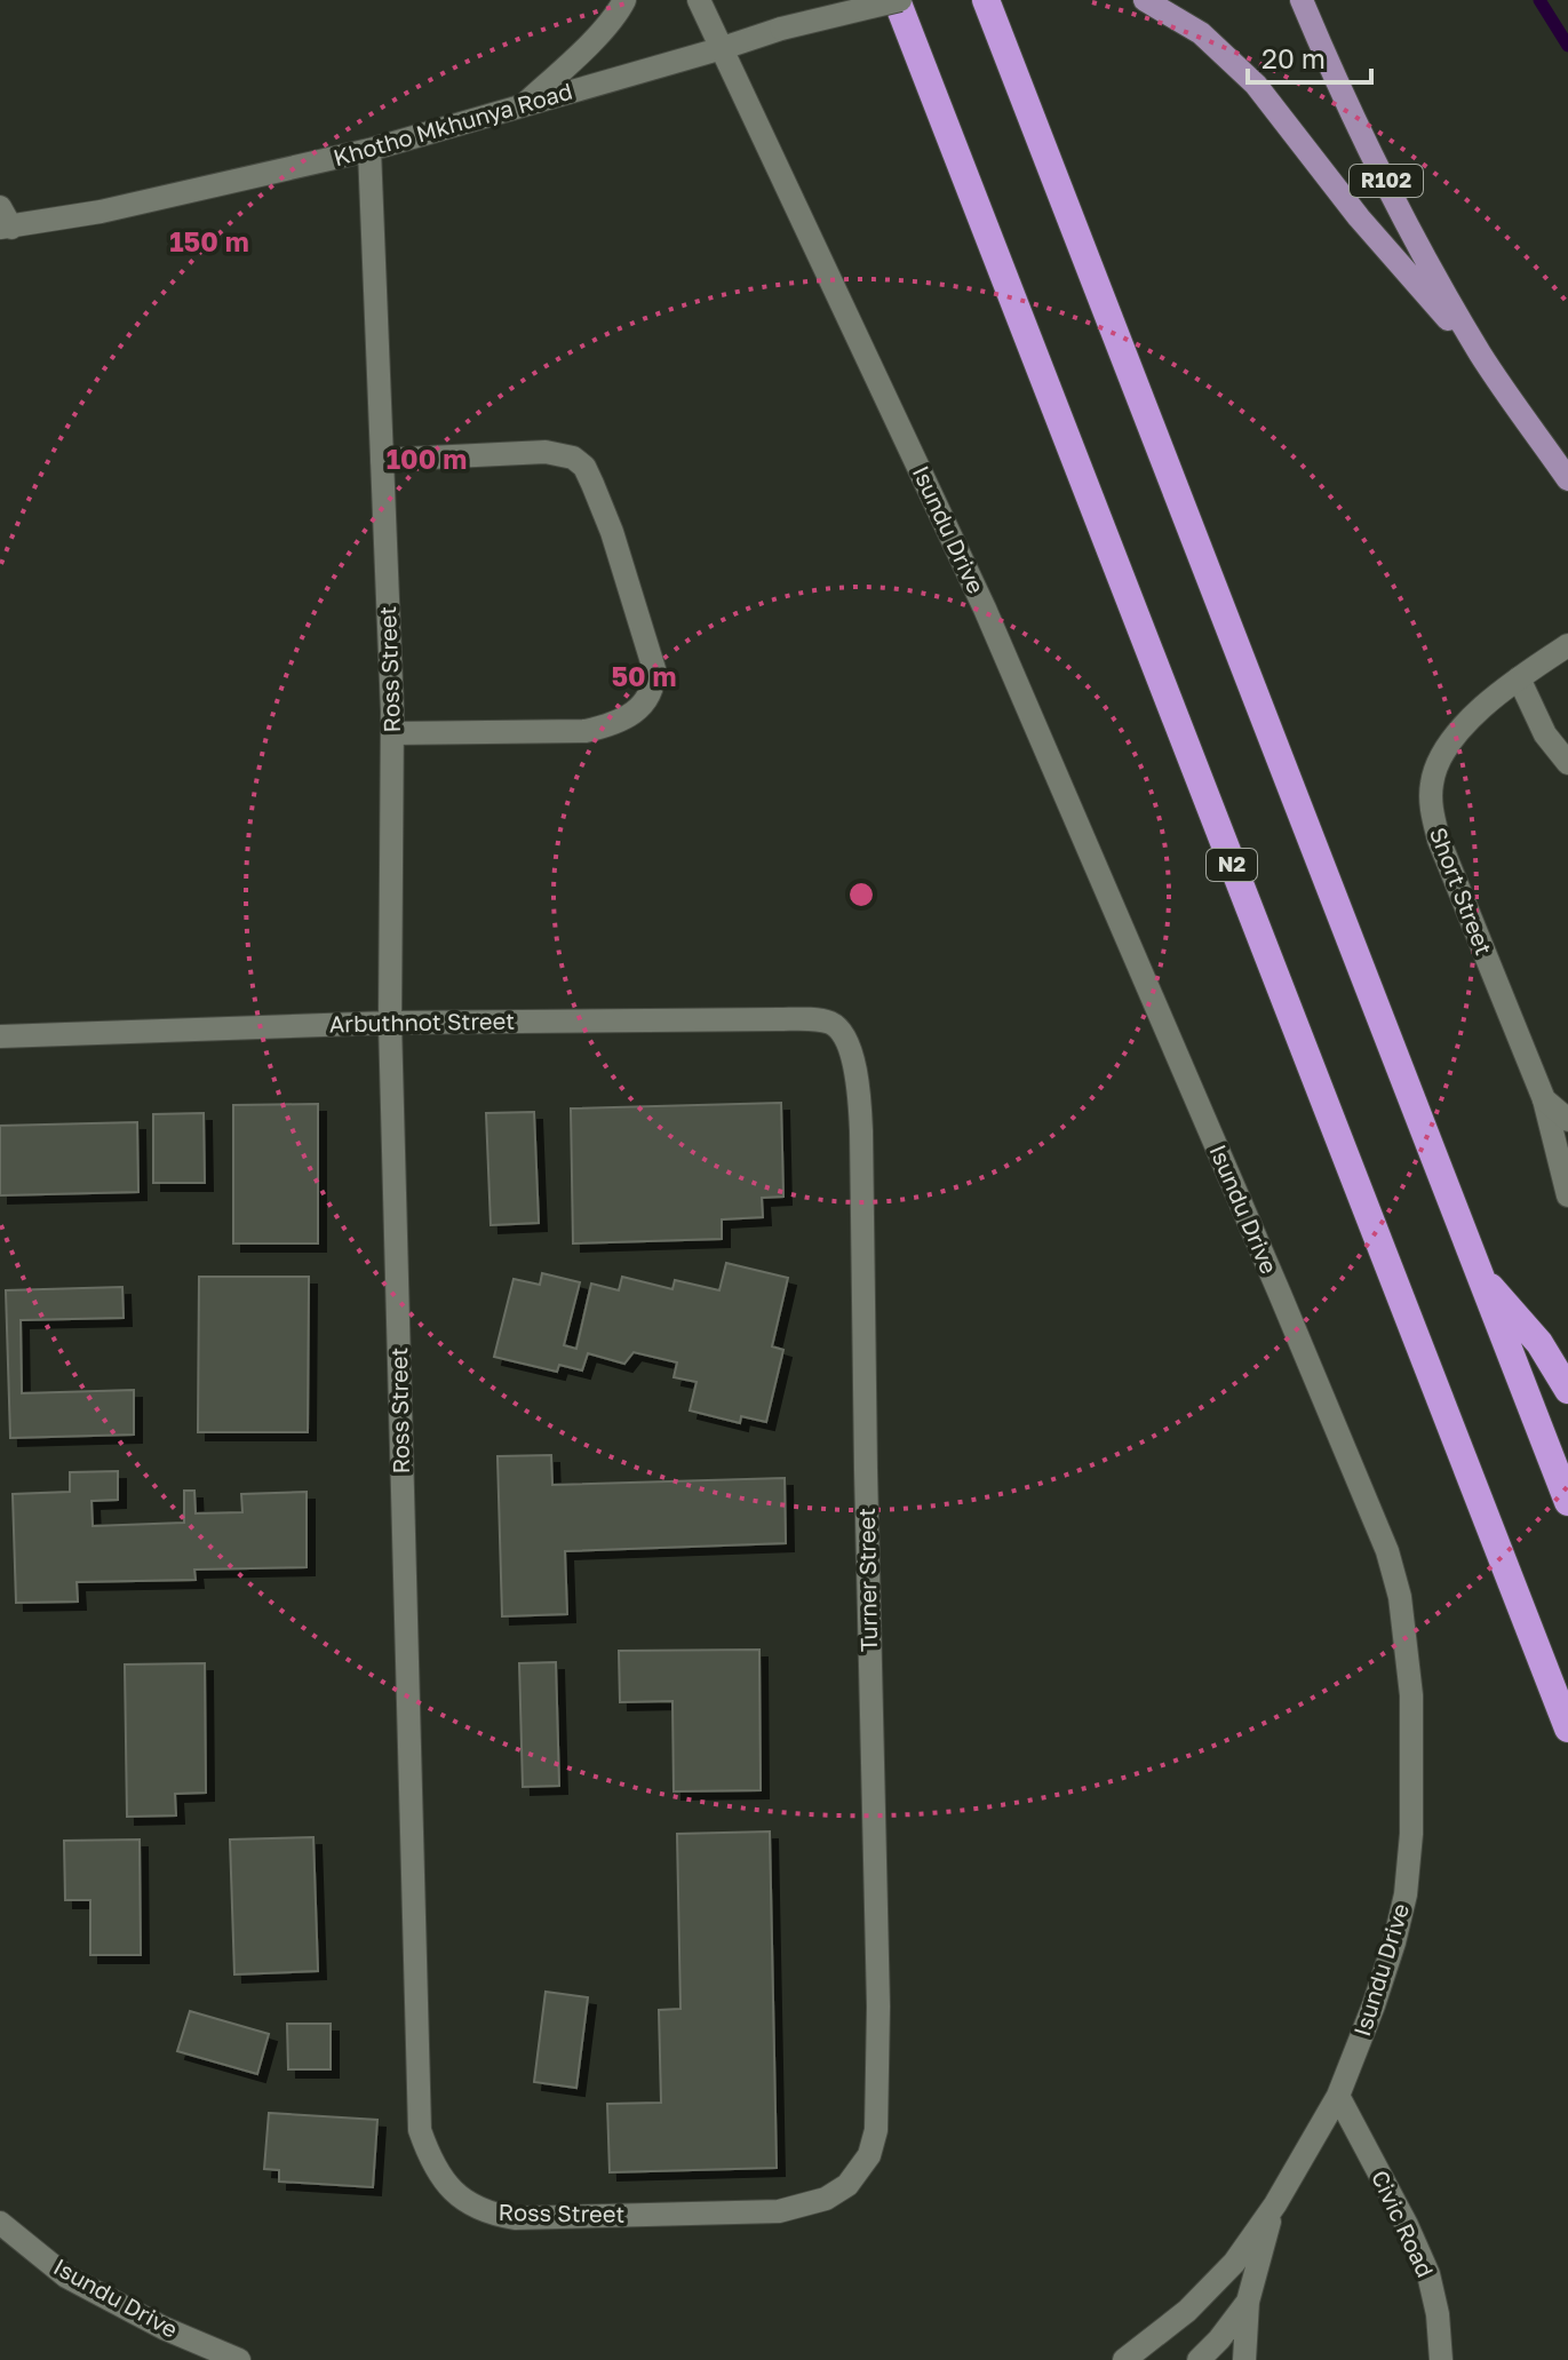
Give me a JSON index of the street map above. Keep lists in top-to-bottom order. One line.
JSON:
{"streets":{"highway":["N2"],"main road":["R102"],"street":["Khotho Mkhunya Road","Isundu Drive","Ross Street","Short Street","Arbuthnot Street","Turner Street","Civic Road"]},"crossings":[["Khotho Mkhunya Road","Isundu Drive"],["Khotho Mkhunya Road","Ross Street"],["Khotho Mkhunya Road","N2"],["Isundu Drive","Civic Road"],["Ross Street","Arbuthnot Street"],["Ross Street","Turner Street"],["Arbuthnot Street","Turner Street"]],"scale_bar":"20 m","rings":["150 m","100 m","50 m"]}
